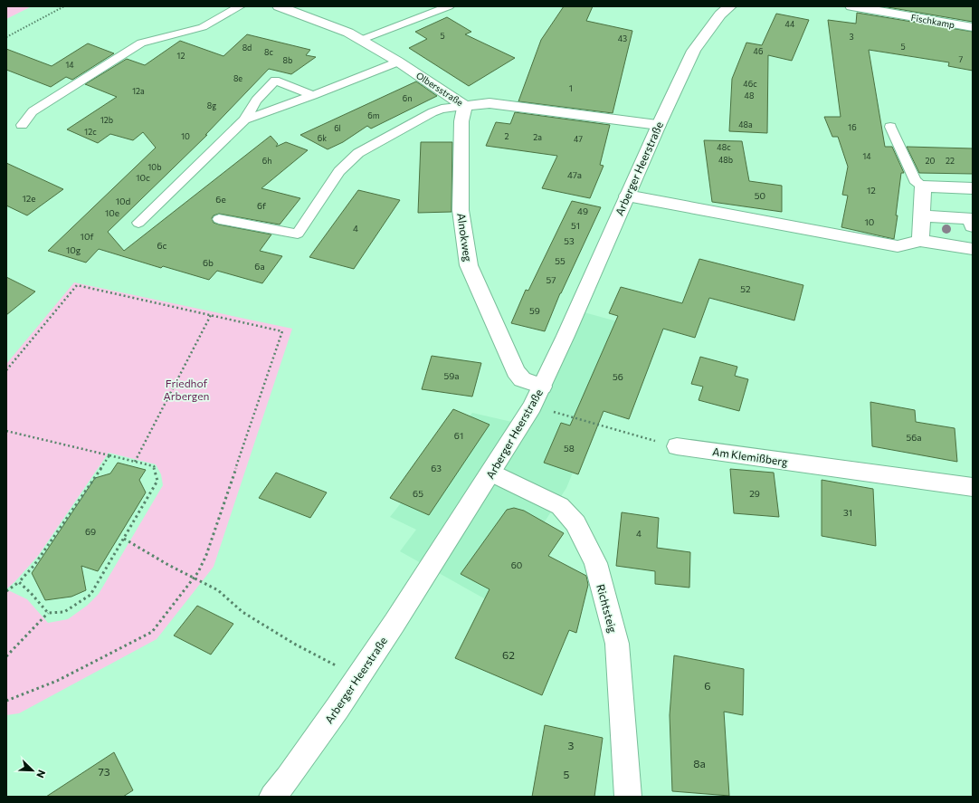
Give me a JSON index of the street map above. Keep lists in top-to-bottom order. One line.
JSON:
{"streets":{"street":["Fischkamp","Olbersstraße","Arberger Heerstraße","Alnokweg","Am Klemißberg","Richtsteig"]},"crossings":[["Olbersstraße","Arberger Heerstraße"],["Olbersstraße","Alnokweg"],["Arberger Heerstraße","Alnokweg"],["Arberger Heerstraße","Richtsteig"]],"parks":["Friedhof Arbergen"],"house_numbers":["44","5","3","43","5","8d","46","8c","12","7","8b","14","8e","46c","1","12a","48","6n","8g","6m","12b","48a","16","6l","12c","10","2","2a","6k","47","48c","14","48b","6h","20","22","10b","47a","10c","12","50","12e","6e","10d","6f","49","10e","10","51","4","10f","53","6c","10g","55","6b","6a","57","52","59","59a","56","61","56a","58","63","65","29","31","69","4","60","62","6","3","8a","73","5"],"north":"bottom right"}
